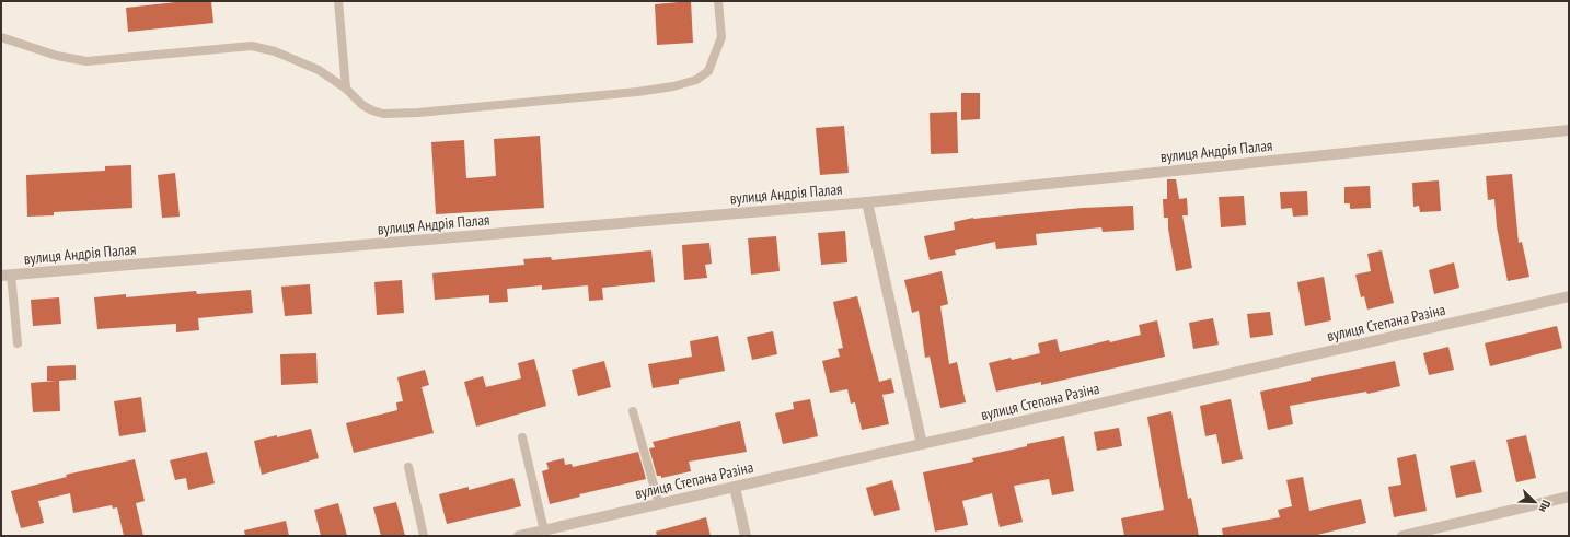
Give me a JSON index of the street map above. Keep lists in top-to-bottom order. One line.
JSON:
{"streets":{"street":["вулиця Андрія Палая","вулиця Степана Разіна"]},"north":"bottom right"}
